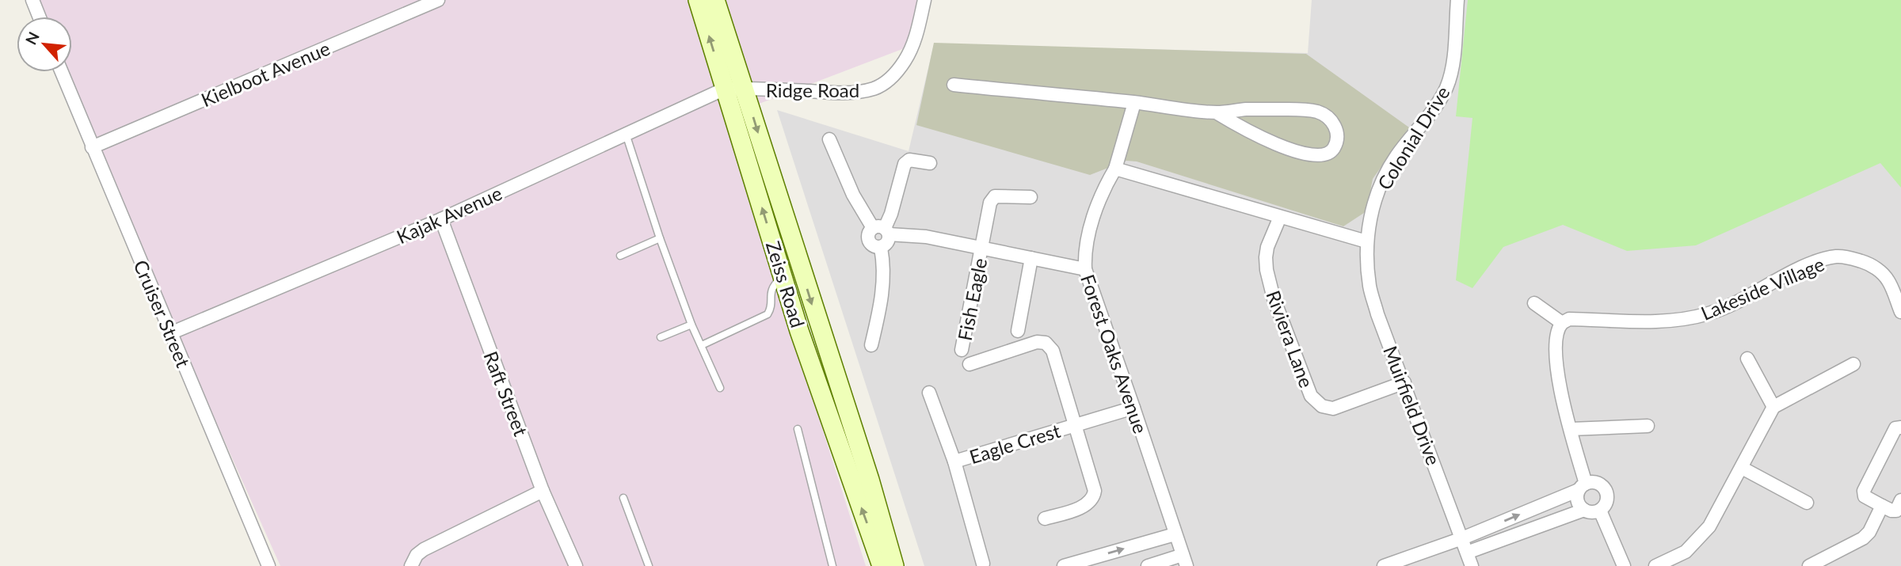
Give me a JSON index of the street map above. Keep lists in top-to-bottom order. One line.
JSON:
{"streets":{"street":["Kielboot Avenue","Ridge Road","Colonial Drive","Kajak Avenue","Zeiss Road","Lakeside Village","Fish Eagle","Cruiser Street","Riviera Lane","Forest Oaks Avenue","Raft Street","Muirfield Drive","Eagle Crest"]},"crossings":[["Kielboot Avenue","Cruiser Street"],["Ridge Road","Kajak Avenue"],["Ridge Road","Zeiss Road"],["Colonial Drive","Muirfield Drive"],["Kajak Avenue","Zeiss Road"],["Kajak Avenue","Cruiser Street"],["Kajak Avenue","Raft Street"],["Fish Eagle","Forest Oaks Avenue"],["Riviera Lane","Muirfield Drive"],["Forest Oaks Avenue","Eagle Crest"]],"north":"top left"}
